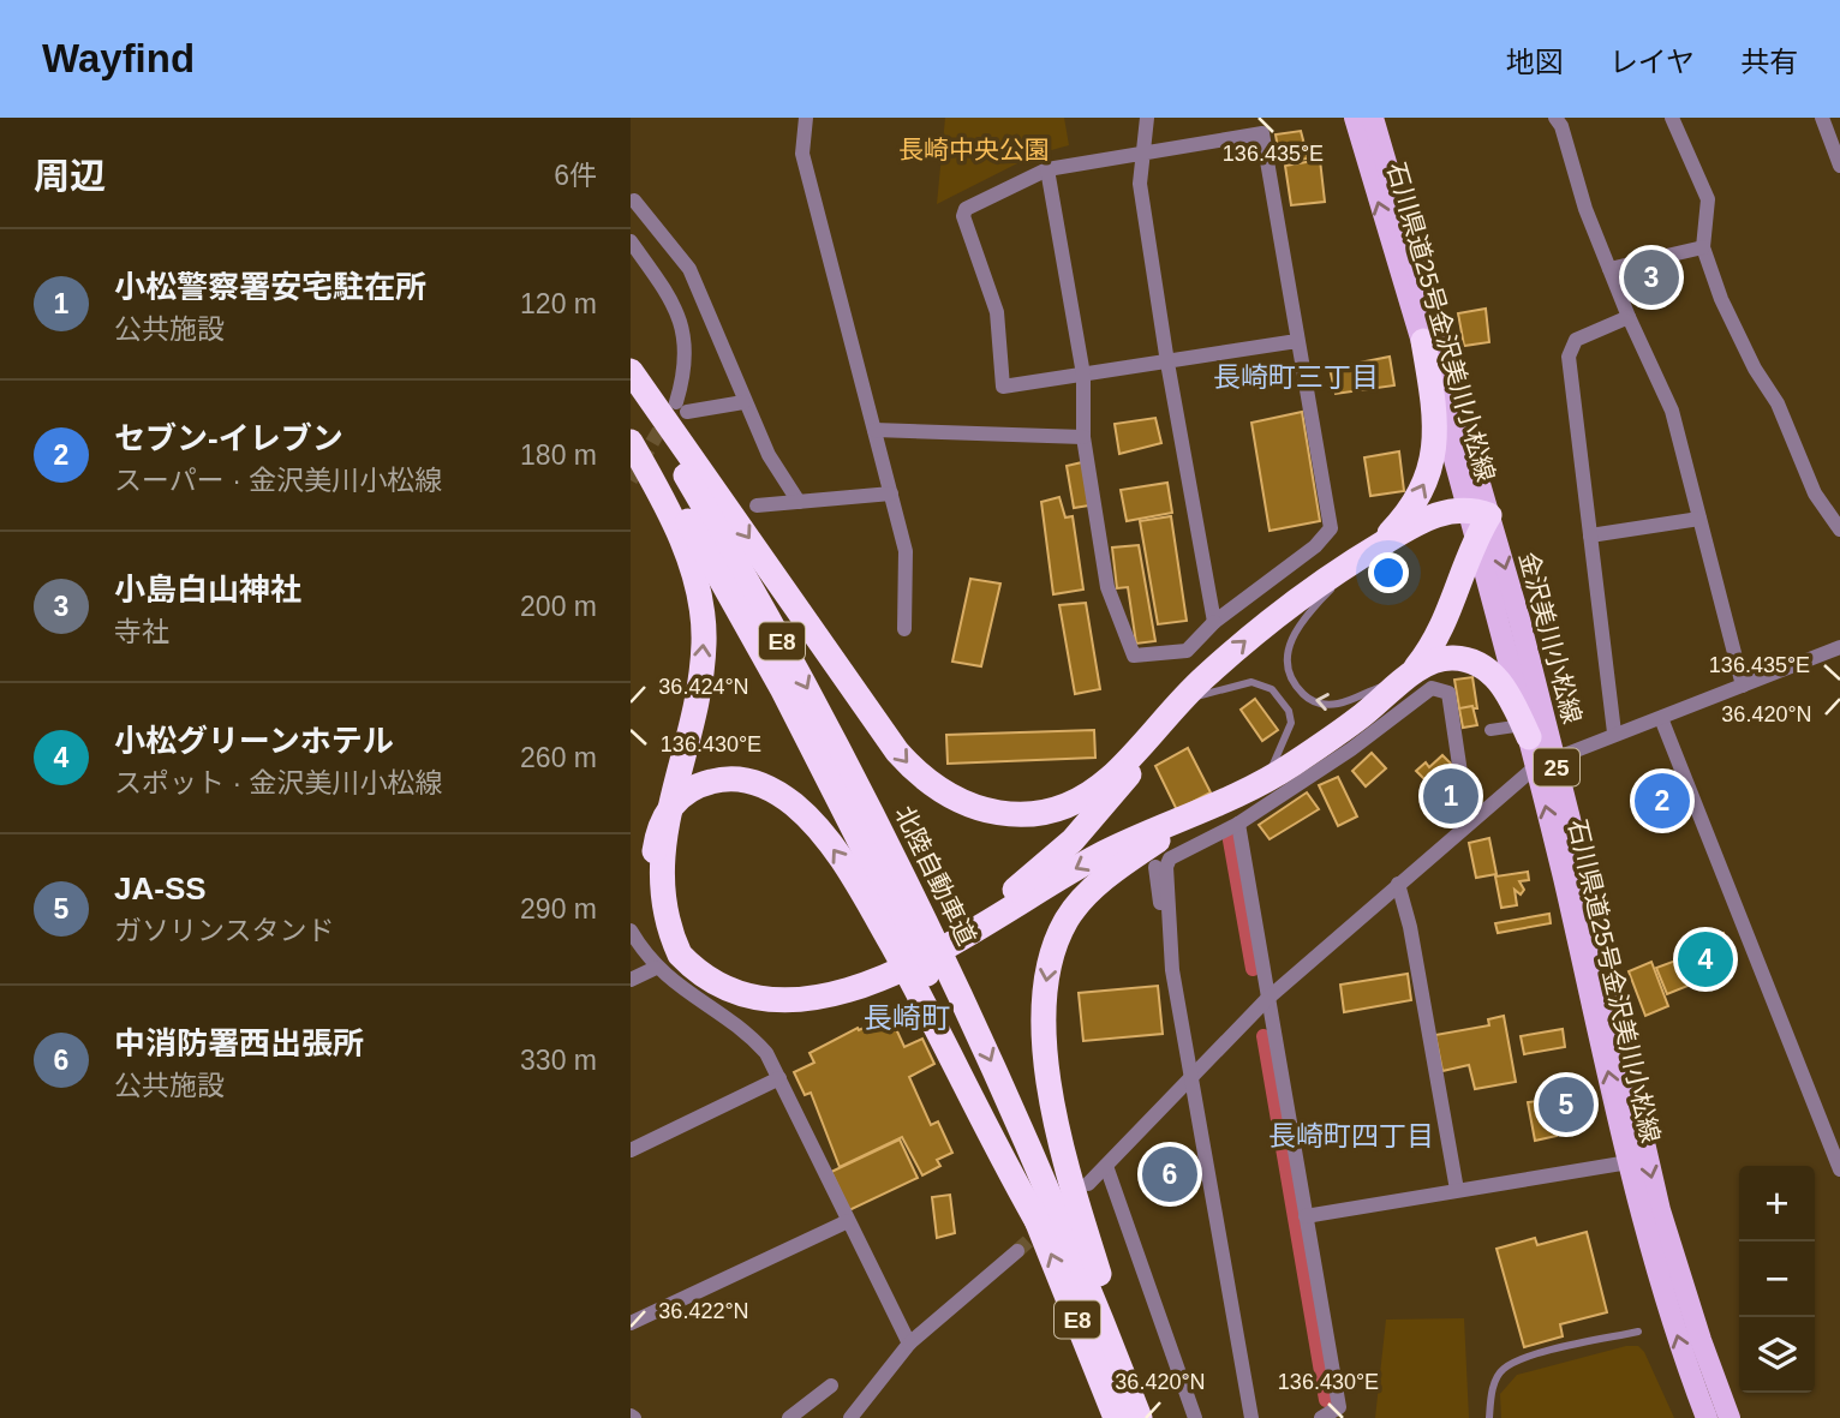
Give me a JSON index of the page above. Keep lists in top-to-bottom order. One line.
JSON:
{"streets":{"highway":["E8","北陸自動車道"],"main road":["石川県道25号金沢美川小松線","金沢美川小松線","25"]},"crossings":[["石川県道25号金沢美川小松線","金沢美川小松線"]],"one_way":["石川県道25号金沢美川小松線","金沢美川小松線"],"districts":["長崎町三丁目","長崎町","長崎町四丁目"],"parks":["長崎中央公園"],"page":{"header":"Wayfind","nav":["地図","レイヤ","共有"],"heading":["周辺","6件"],"list":[{"mark":"1","name":"小松警察署安宅駐在所","note":"公共施設","value":"120 m"},{"mark":"2","name":"セブン-イレブン","note":"スーパー · 金沢美川小松線","value":"180 m"},{"mark":"3","name":"小島白山神社","note":"寺社","value":"200 m"},{"mark":"4","name":"小松グリーンホテル","note":"スポット · 金沢美川小松線","value":"260 m"},{"mark":"5","name":"JA-SS","note":"ガソリンスタンド","value":"290 m"},{"mark":"6","name":"中消防署西出張所","note":"公共施設","value":"330 m"}],"pins":["3","1","2","4","5","6"],"map_buttons":["+","−"]},"coordinates":["136.435°E","36.424°N","36.420°N","136.430°E","36.422°N"]}
